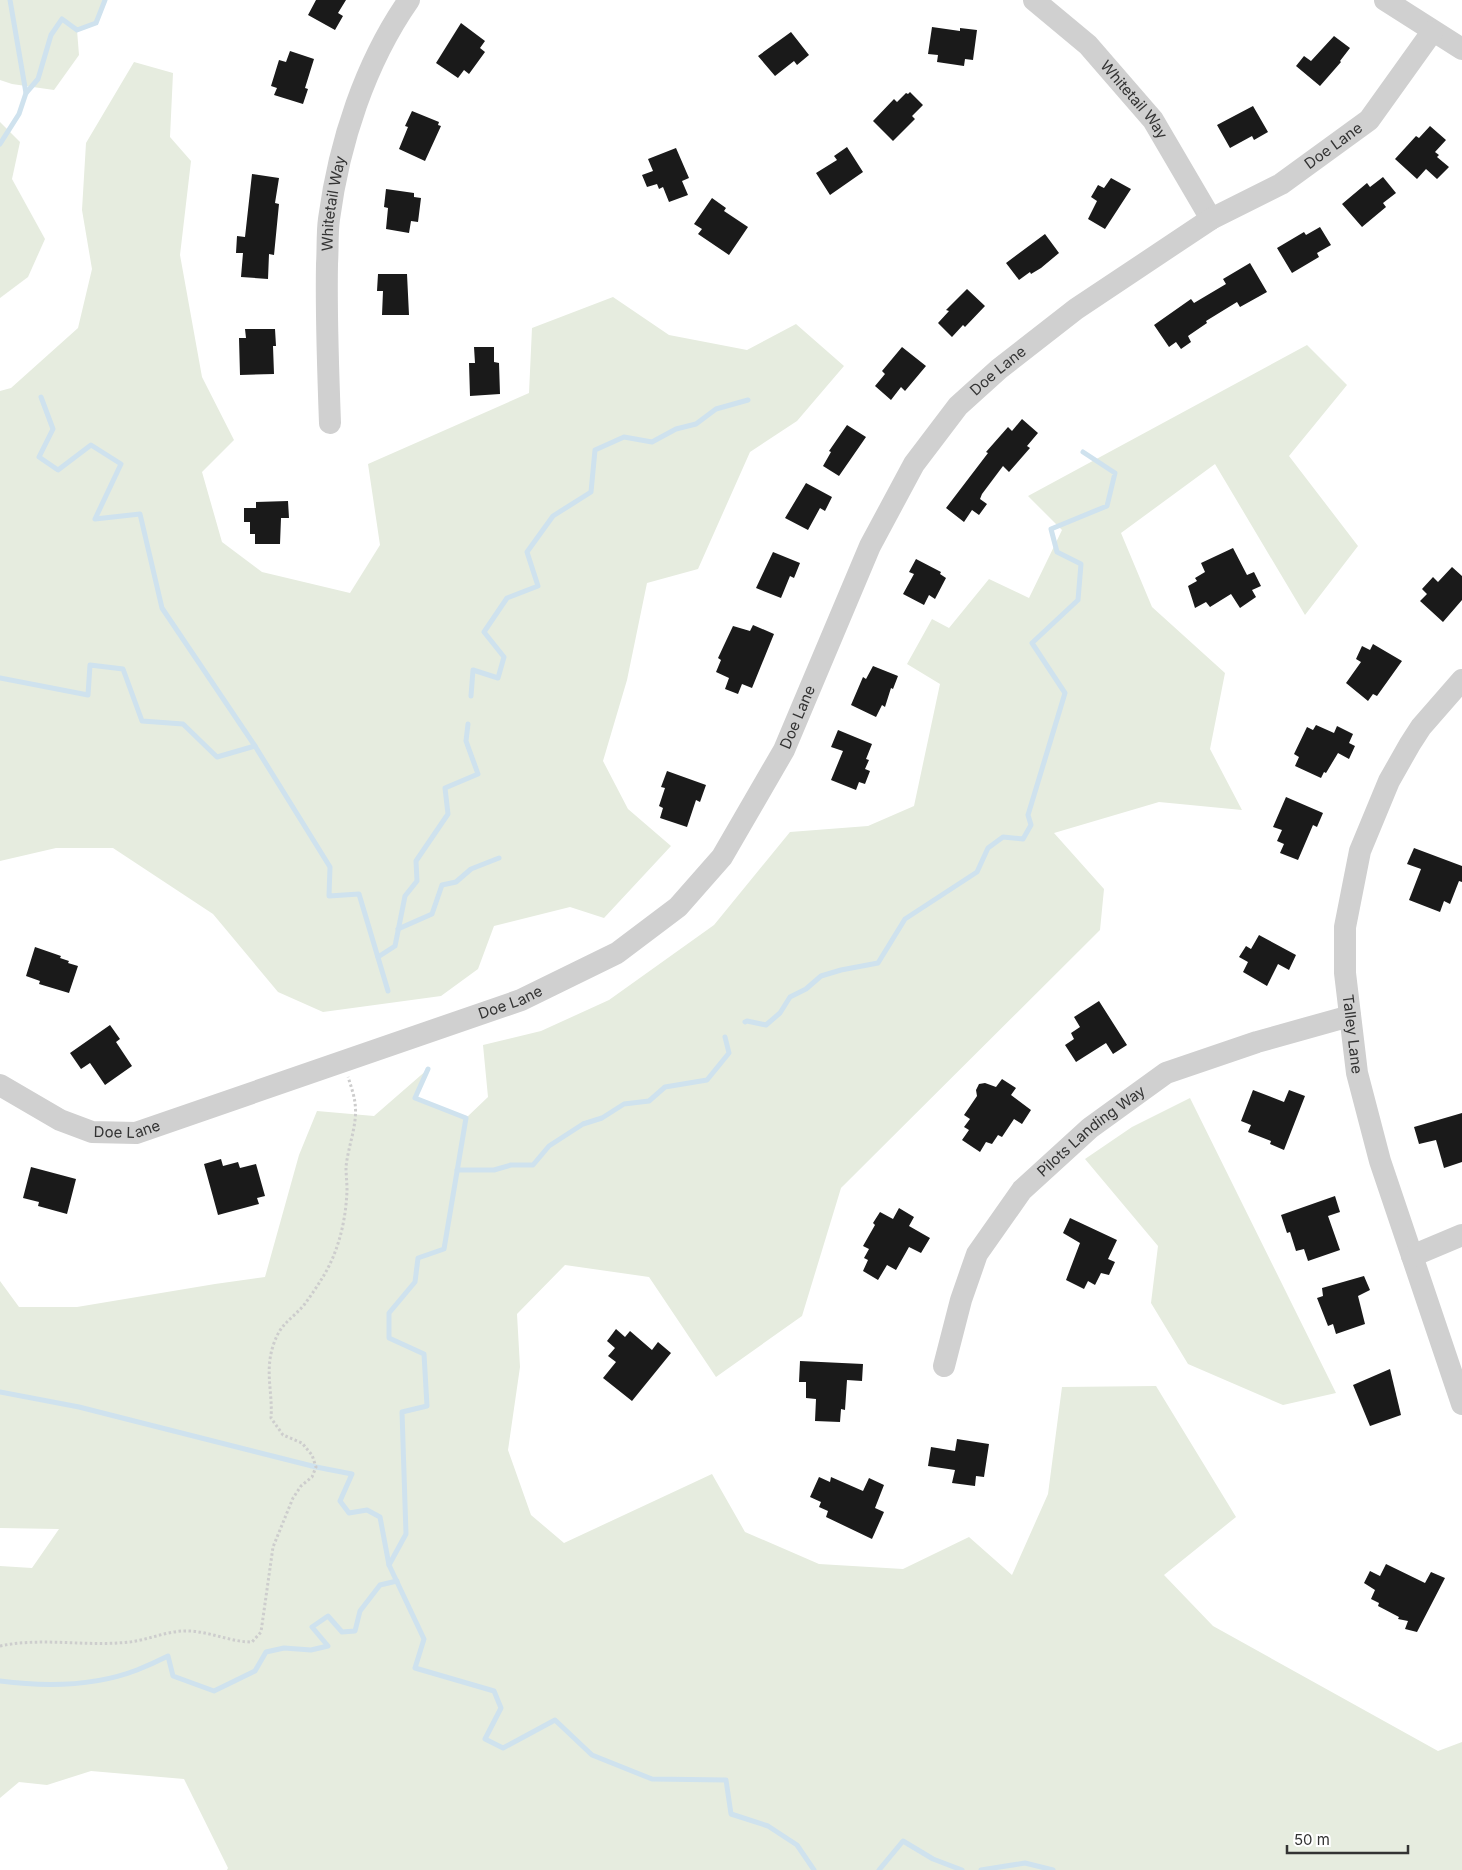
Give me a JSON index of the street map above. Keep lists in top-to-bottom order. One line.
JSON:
{"streets":{"street":["Whitetail Way","Doe Lane","Talley Lane","Pilots Landing Way"]},"crossings":[["Whitetail Way","Doe Lane"],["Talley Lane","Pilots Landing Way"]],"scale_bar":"50 m"}
